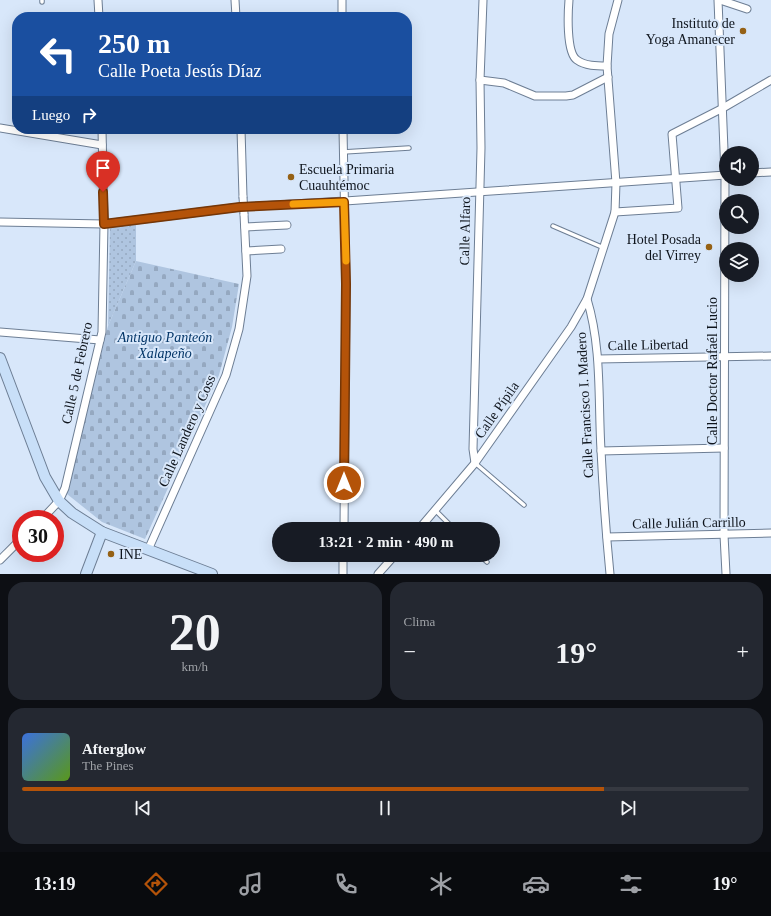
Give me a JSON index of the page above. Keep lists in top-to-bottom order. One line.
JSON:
{"streets":{"street":["Calle Alfaro","Calle Libertad","Calle Doctor Rafaél Lucio","Calle 5 de Febrero","Calle Francisco I. Madero","Calle Pípila","Calle Landero y Coss","Calle Julián Carrillo"]},"crossings":[["Calle Alfaro","Calle Pípila"],["Calle Libertad","Calle Doctor Rafaél Lucio"],["Calle Libertad","Calle Francisco I. Madero"],["Calle Doctor Rafaél Lucio","Calle Julián Carrillo"],["Calle Francisco I. Madero","Calle Pípila"],["Calle Francisco I. Madero","Calle Julián Carrillo"]],"parks":["Antiguo Panteón Xalapeño"],"places":["Instituto de Yoga Amanecer","Escuela Primaria Cuauhtémoc","Hotel Posada del Virrey","INE"],"page":{"turn":["250 m","Calle Poeta Jesús Díaz"],"then":"Luego","limit":"30","trip":"13:21 · 2 min · 490 m","tile":[["20","km/h"],"Clima"],"heat":["−","19°","+"],"song":["Afterglow","The Pines"],"tabs":["13:19","19°"]}}
